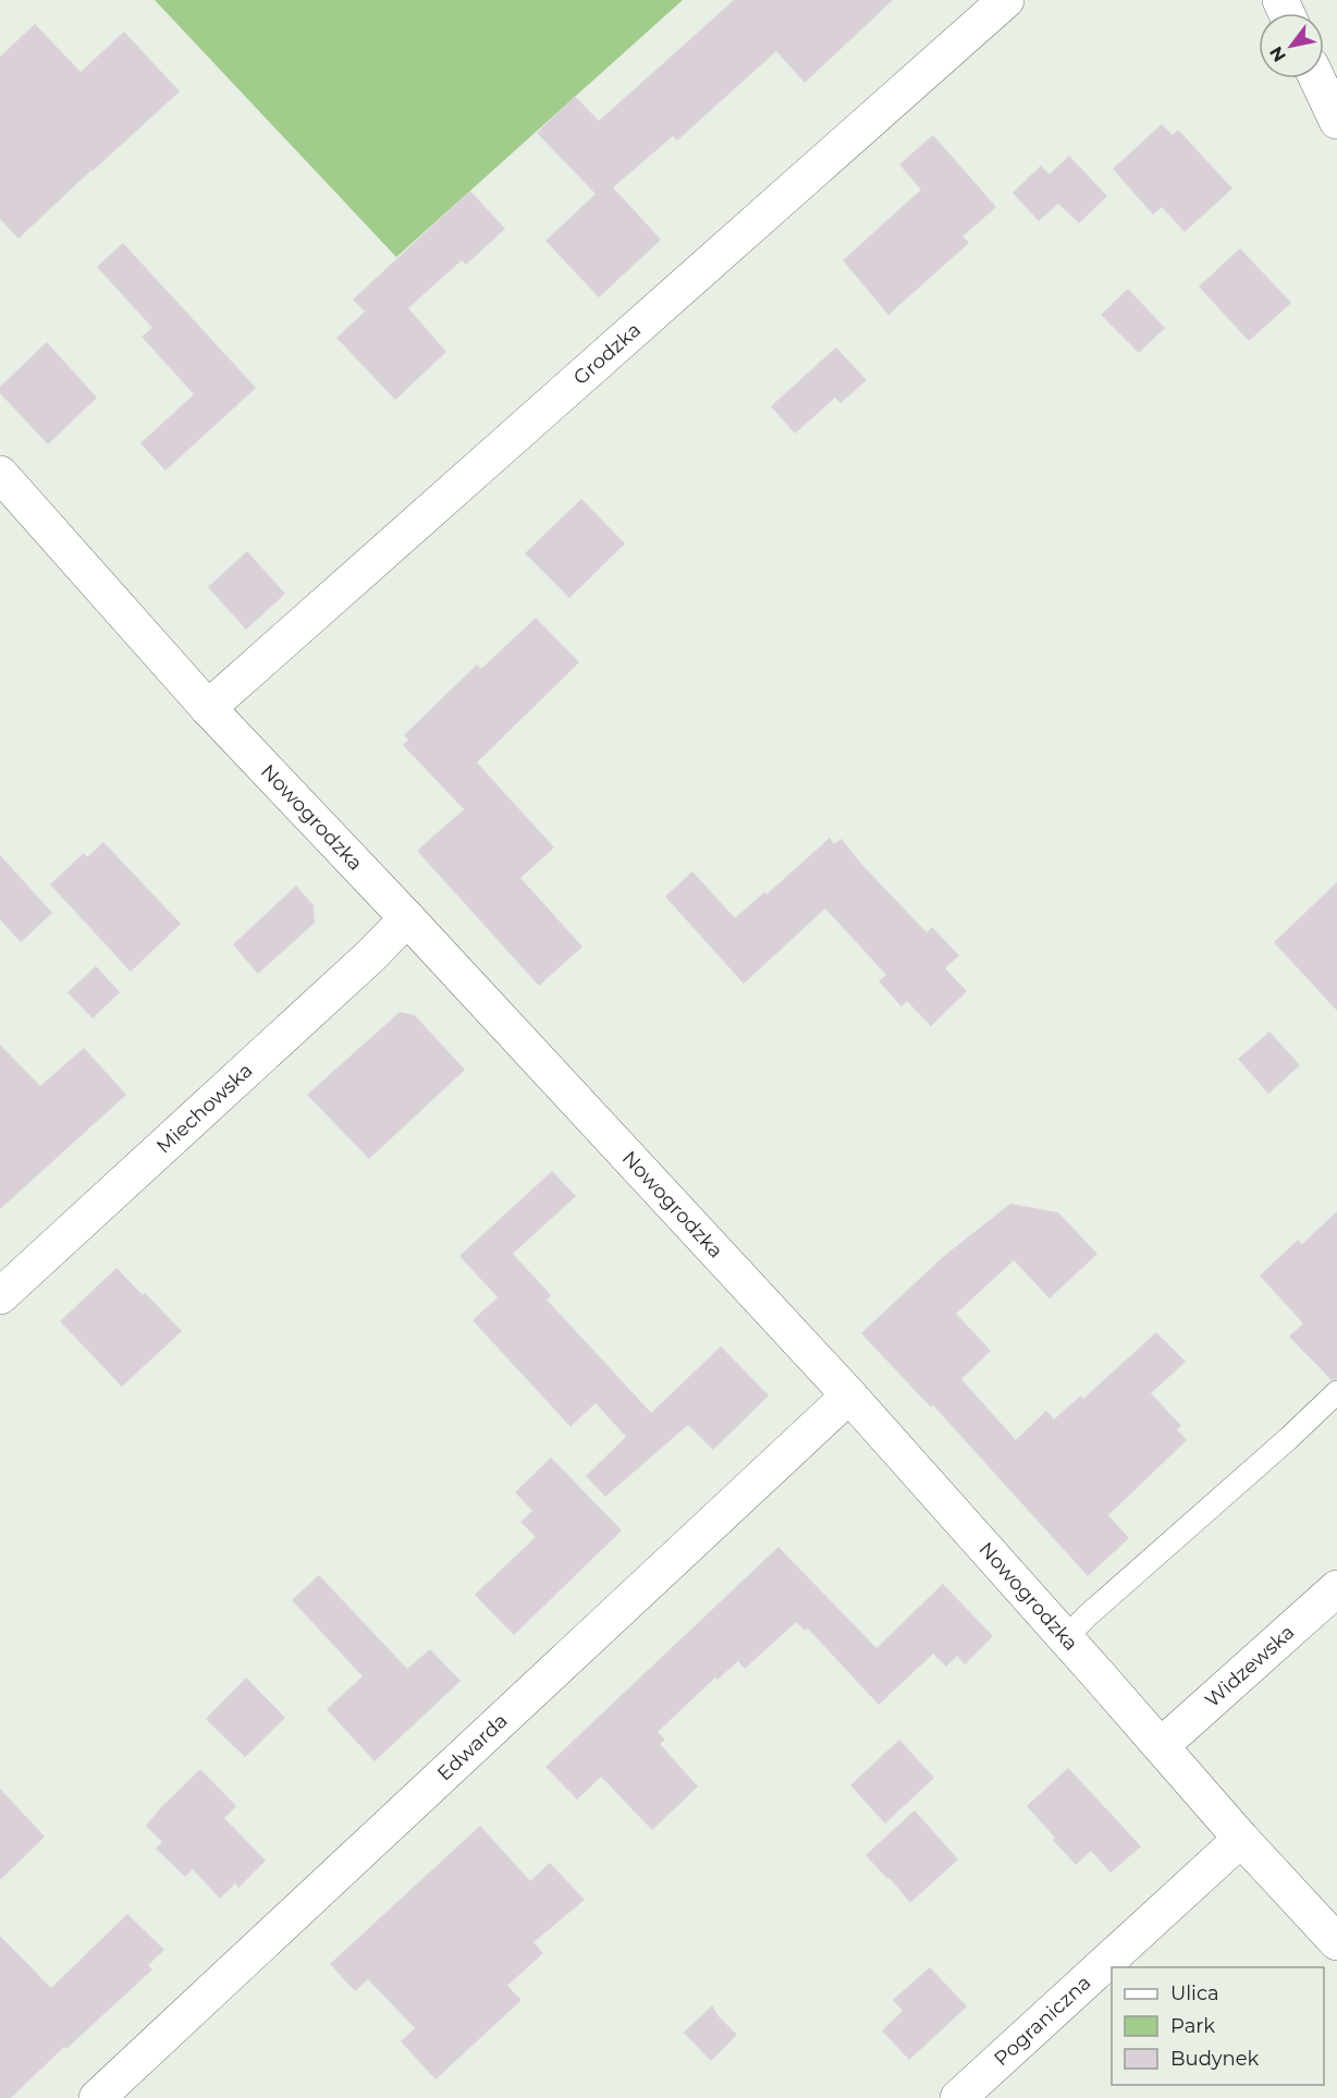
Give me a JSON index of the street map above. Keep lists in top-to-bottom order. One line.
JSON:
{"streets":{"street":["Grodzka","Nowogrodzka","Miechowska","Widzewska","Edwarda","Pograniczna"]},"crossings":[["Grodzka","Nowogrodzka"],["Nowogrodzka","Miechowska"],["Nowogrodzka","Widzewska"],["Nowogrodzka","Edwarda"],["Nowogrodzka","Pograniczna"]],"legend":["Ulica","Park","Budynek"],"north":"bottom left"}
